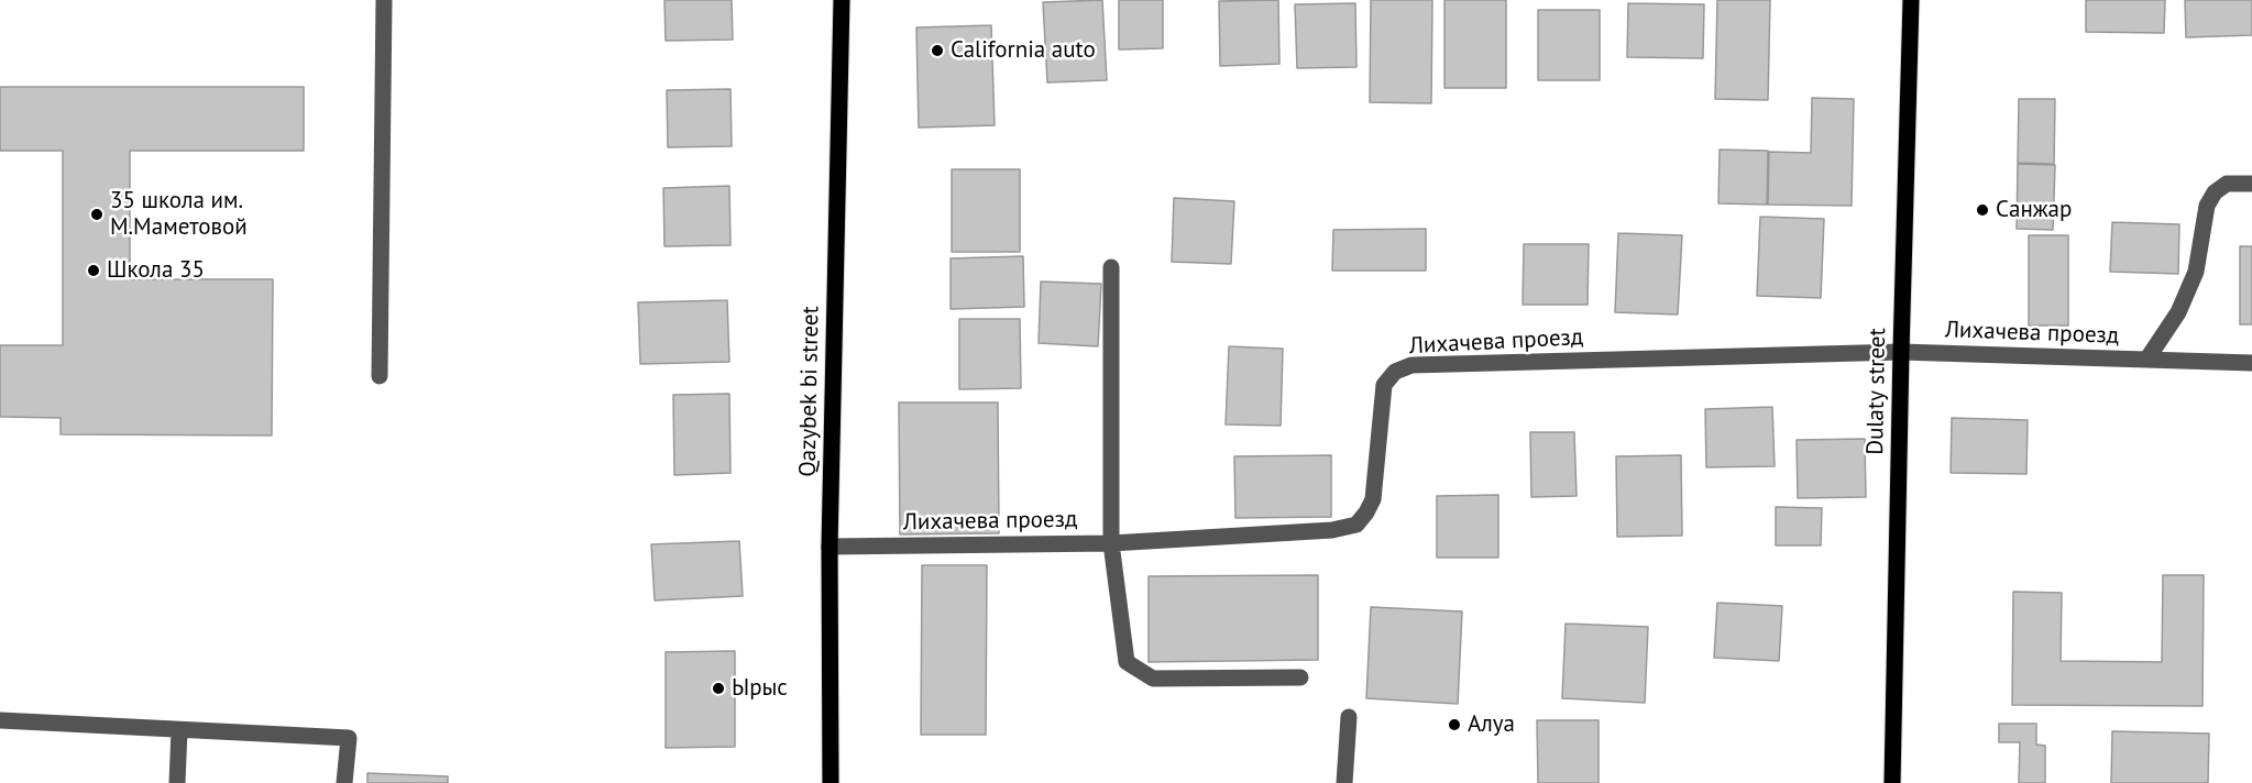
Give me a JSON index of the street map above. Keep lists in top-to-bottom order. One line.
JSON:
{"streets":{"main road":["Qazybek bi street","Dulaty street"],"street":["Лихачева проезд"]},"crossings":[["Лихачева проезд","Qazybek bi street"],["Лихачева проезд","Dulaty street"]],"places":["California auto","Санжар","35 школа им. М.Маметовой","Школа 35","Ырыс","Алуа"]}
